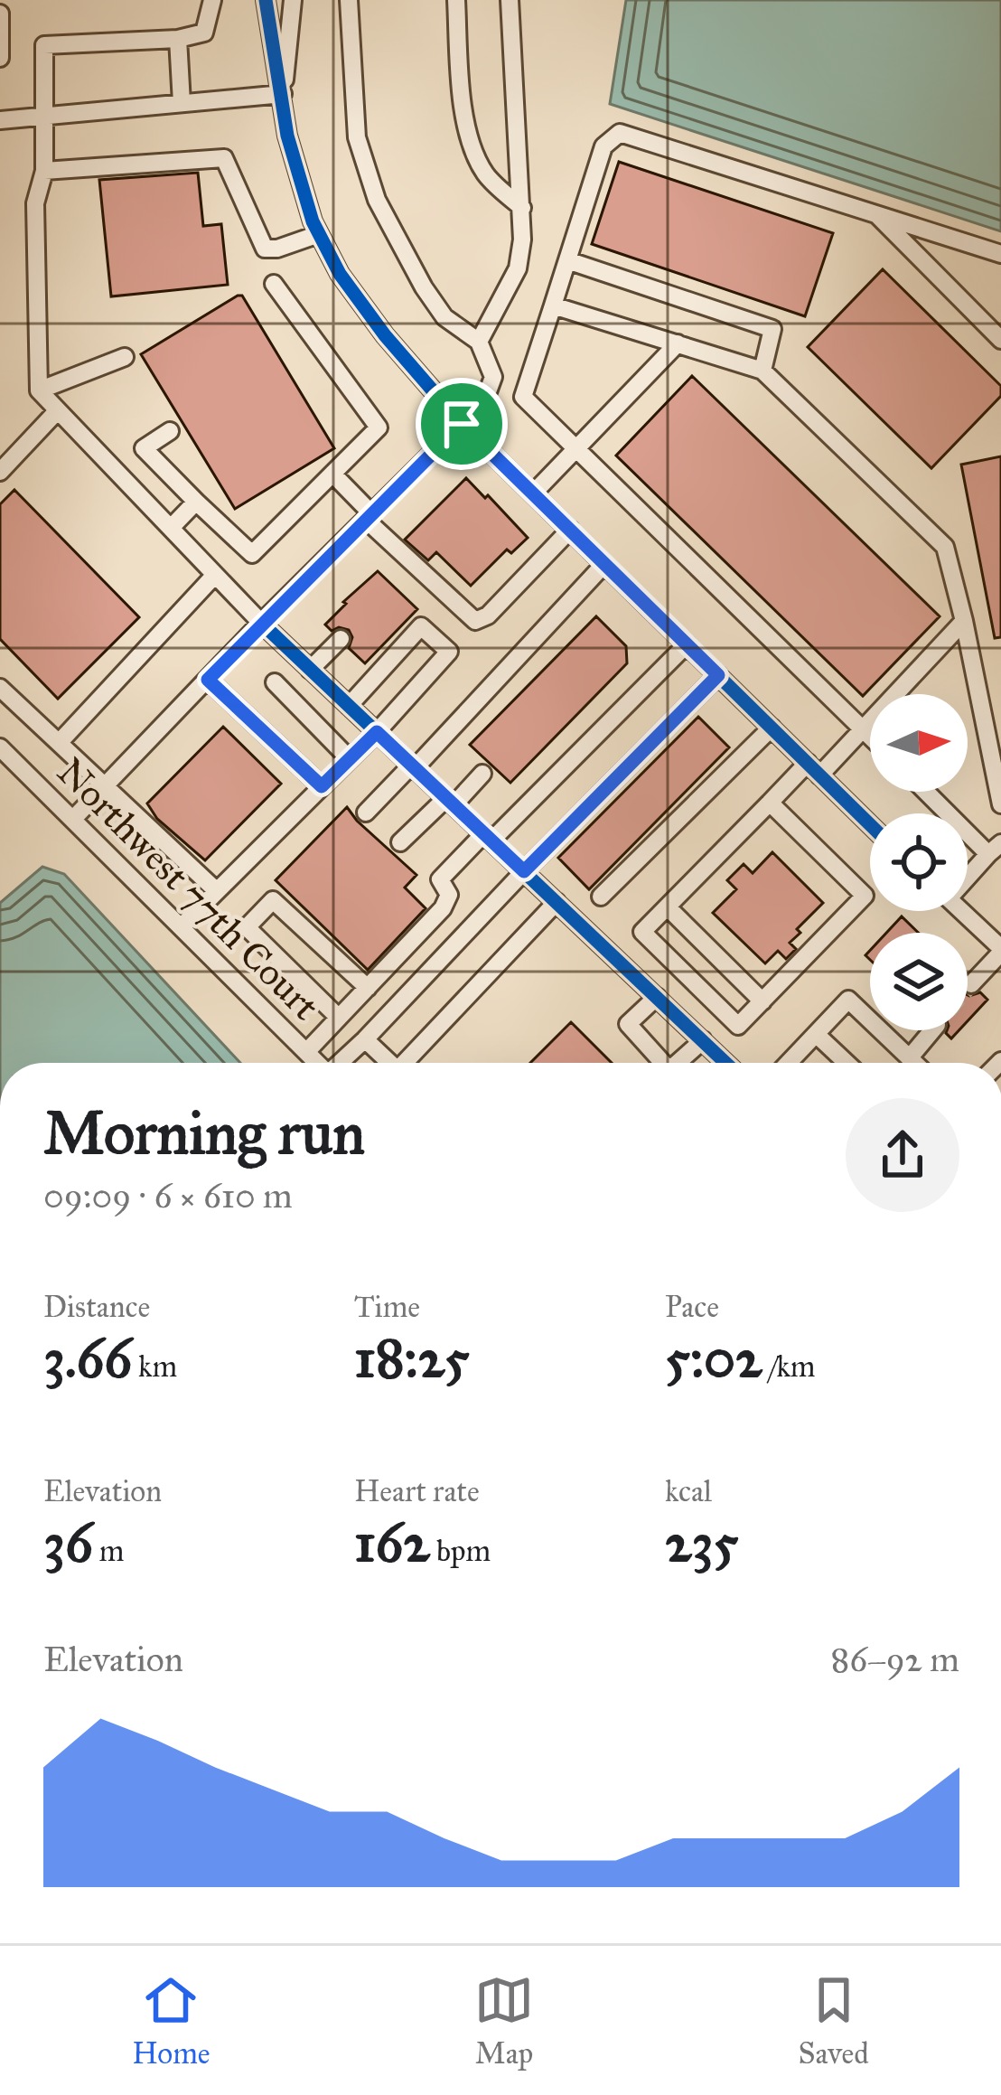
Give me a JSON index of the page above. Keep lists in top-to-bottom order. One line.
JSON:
{"streets":{"street":["Northwest 77th Court"]},"north":"right","page":{"heading":["Morning run","09:09 · 6 × 610 m"],"stats":[["Distance","3.66 km"],["Time","18:25"],["Pace","5:02 /km"],["Elevation","36 m"],["Heart rate","162 bpm"],["kcal","235"]],"chart":["Elevation","86–92 m"],"tabs":["Home","Map","Saved"]}}
